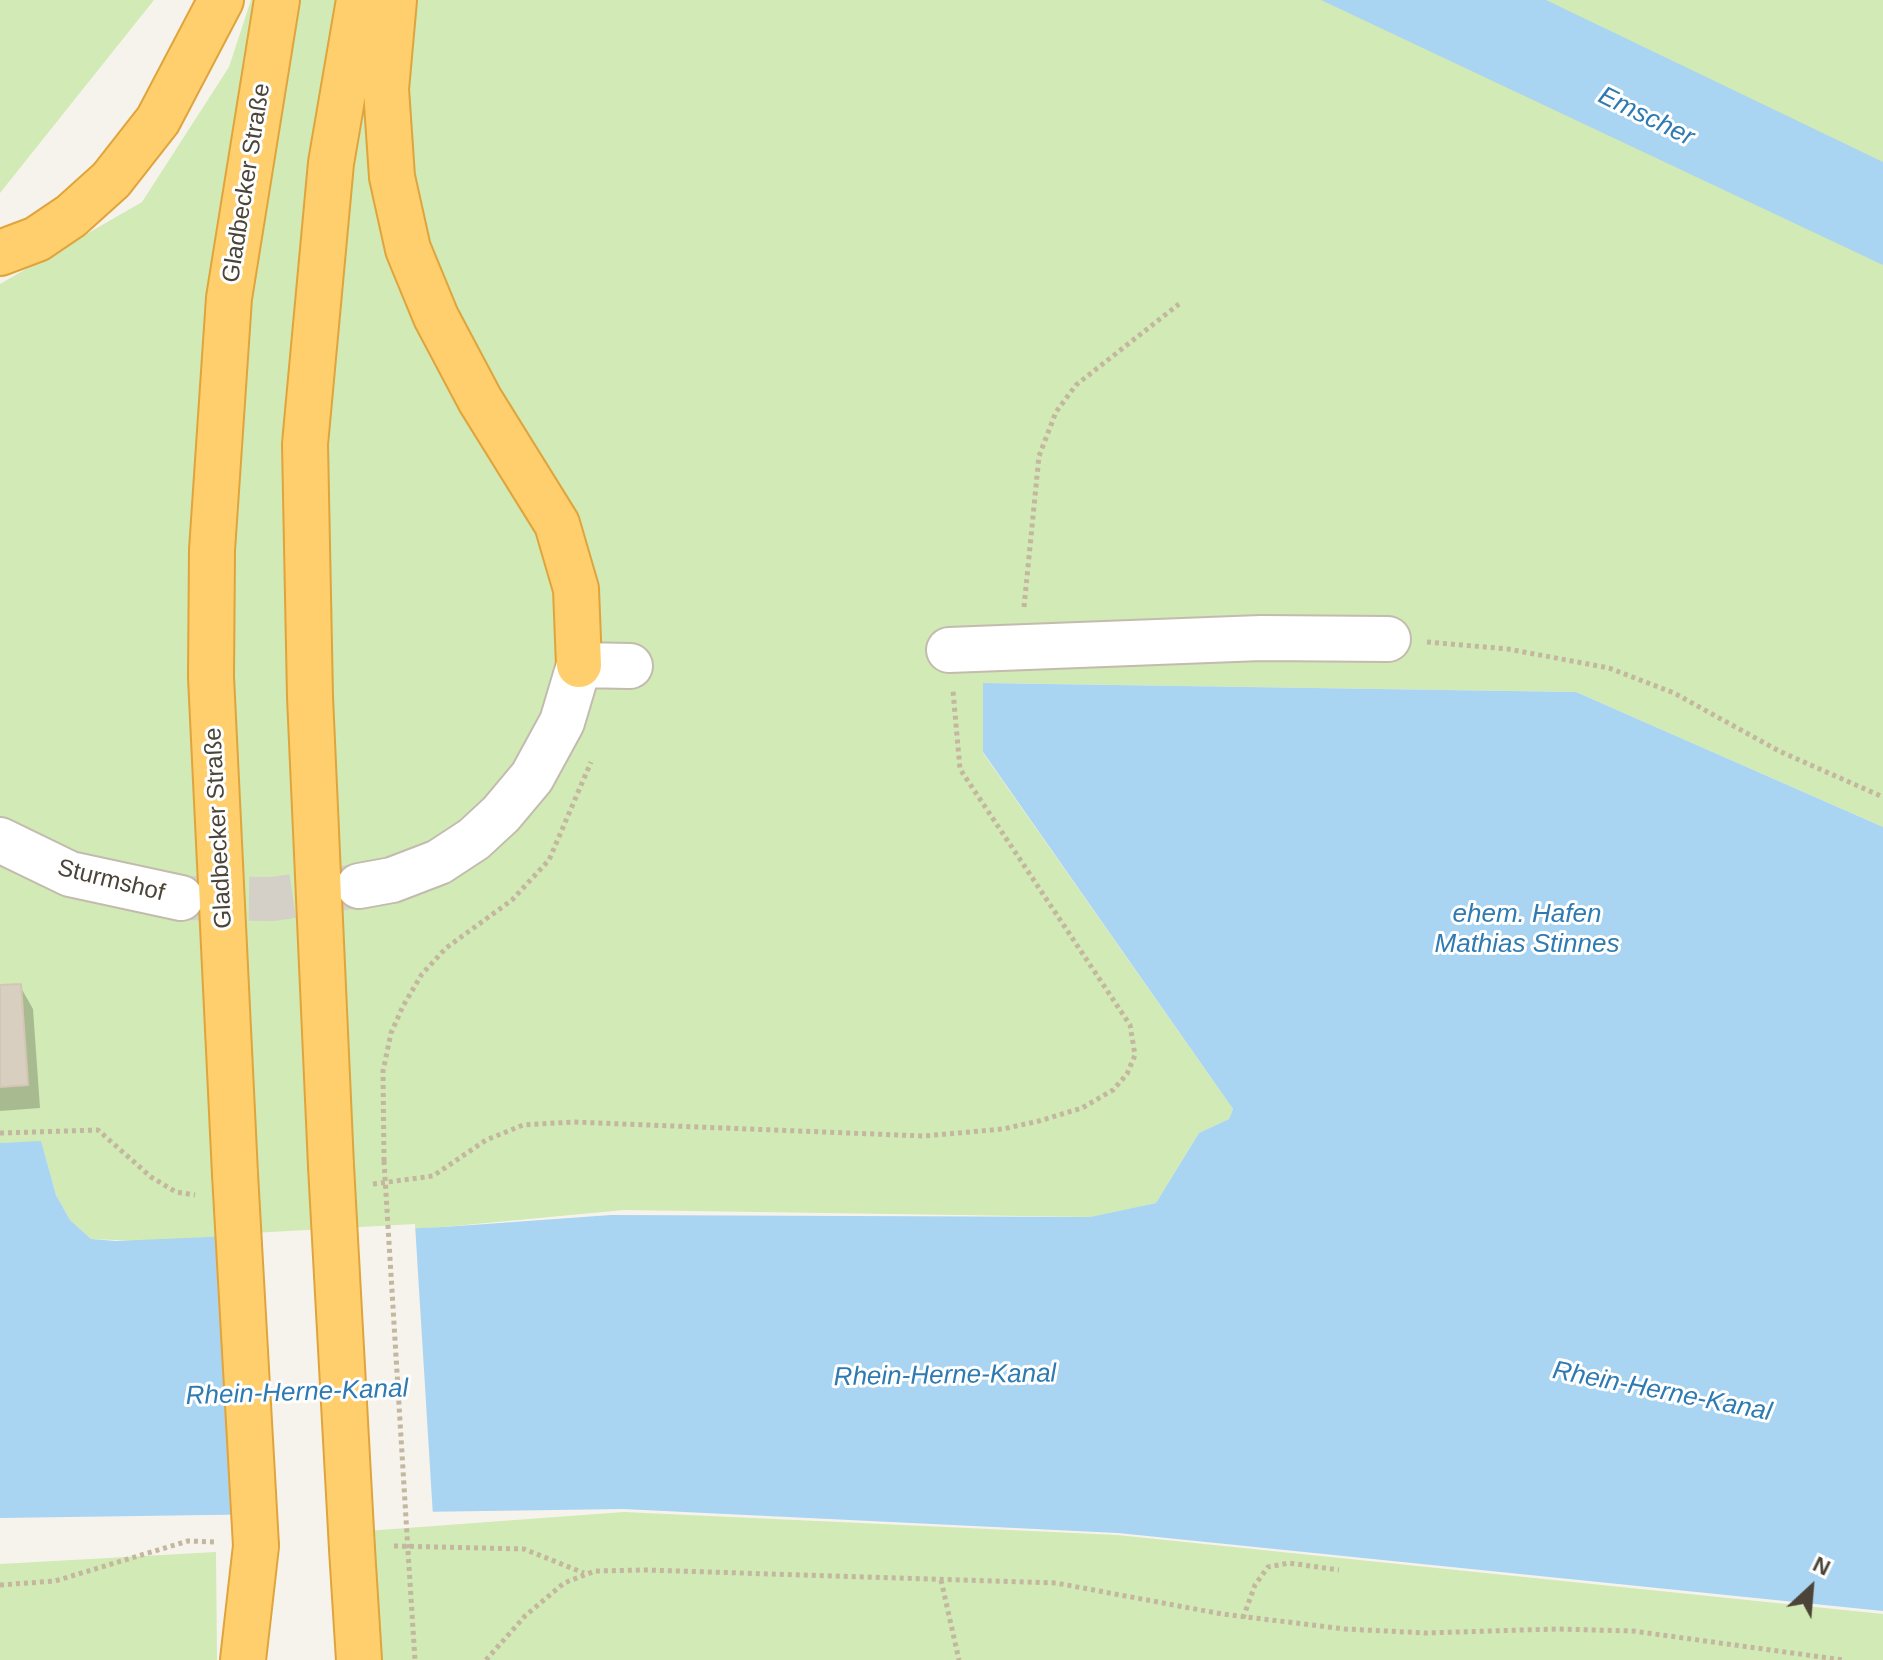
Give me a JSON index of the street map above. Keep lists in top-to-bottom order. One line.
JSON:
{"streets":{"highway":["Gladbecker Straße"],"street":["Sturmshof"]},"water":["Emscher","ehem. Hafen Mathias Stinnes","Rhein-Herne-Kanal"],"north":"top right"}
